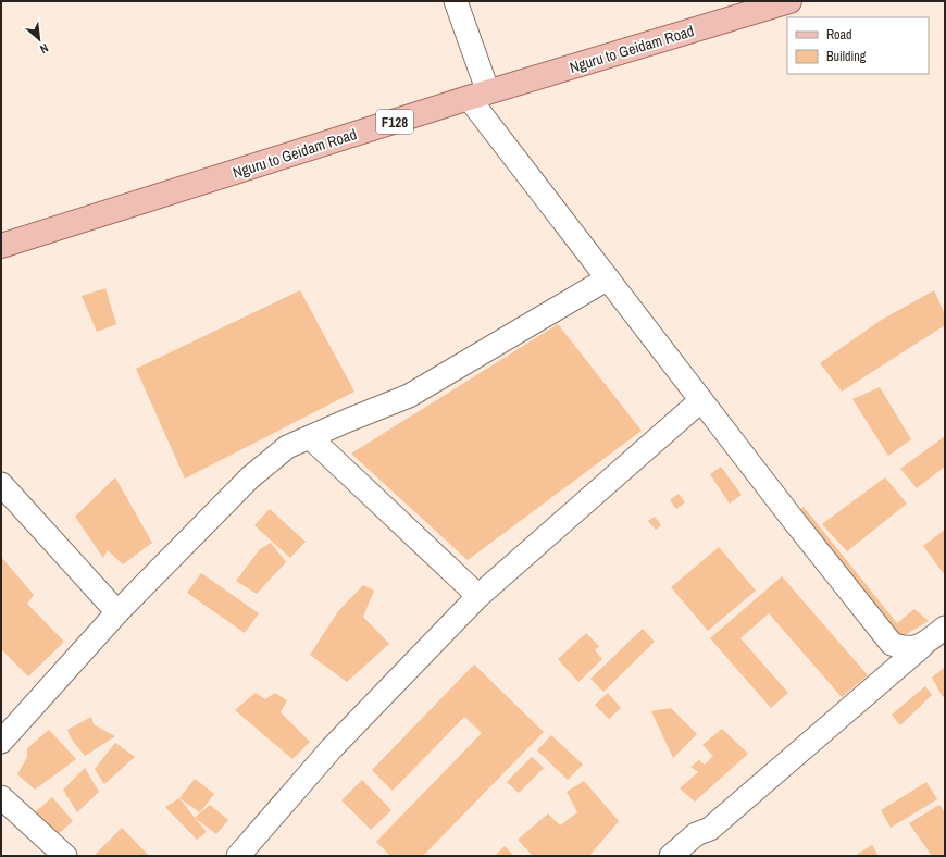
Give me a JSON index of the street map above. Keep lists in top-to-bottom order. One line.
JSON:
{"streets":{"main road":["Nguru to Geidam Road","F128"]},"legend":["Road","Building"],"north":"bottom right"}
